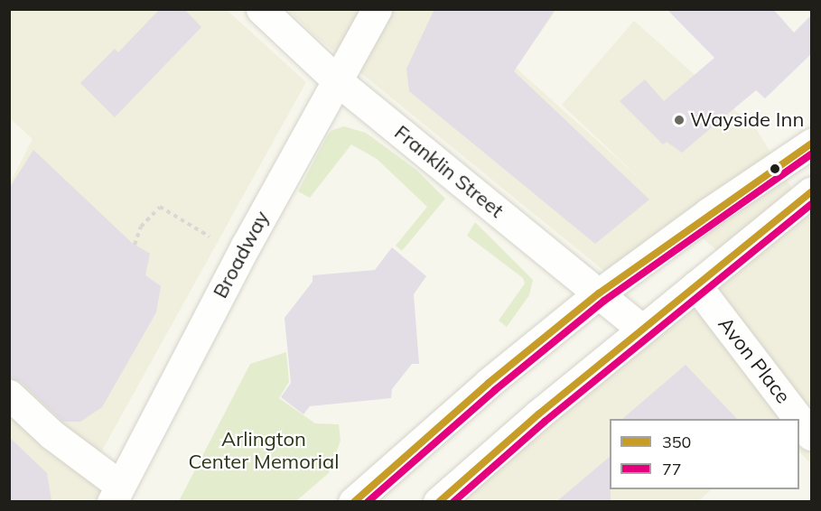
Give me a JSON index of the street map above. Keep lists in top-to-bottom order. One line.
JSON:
{"streets":{"main road":["Franklin Street","Broadway","Avon Place"]},"crossings":[["Franklin Street","Broadway"]],"parks":["Arlington Center Memorial"],"places":["Wayside Inn"],"lines":["transit line 350","transit line 77"],"legend":["350","77"]}
